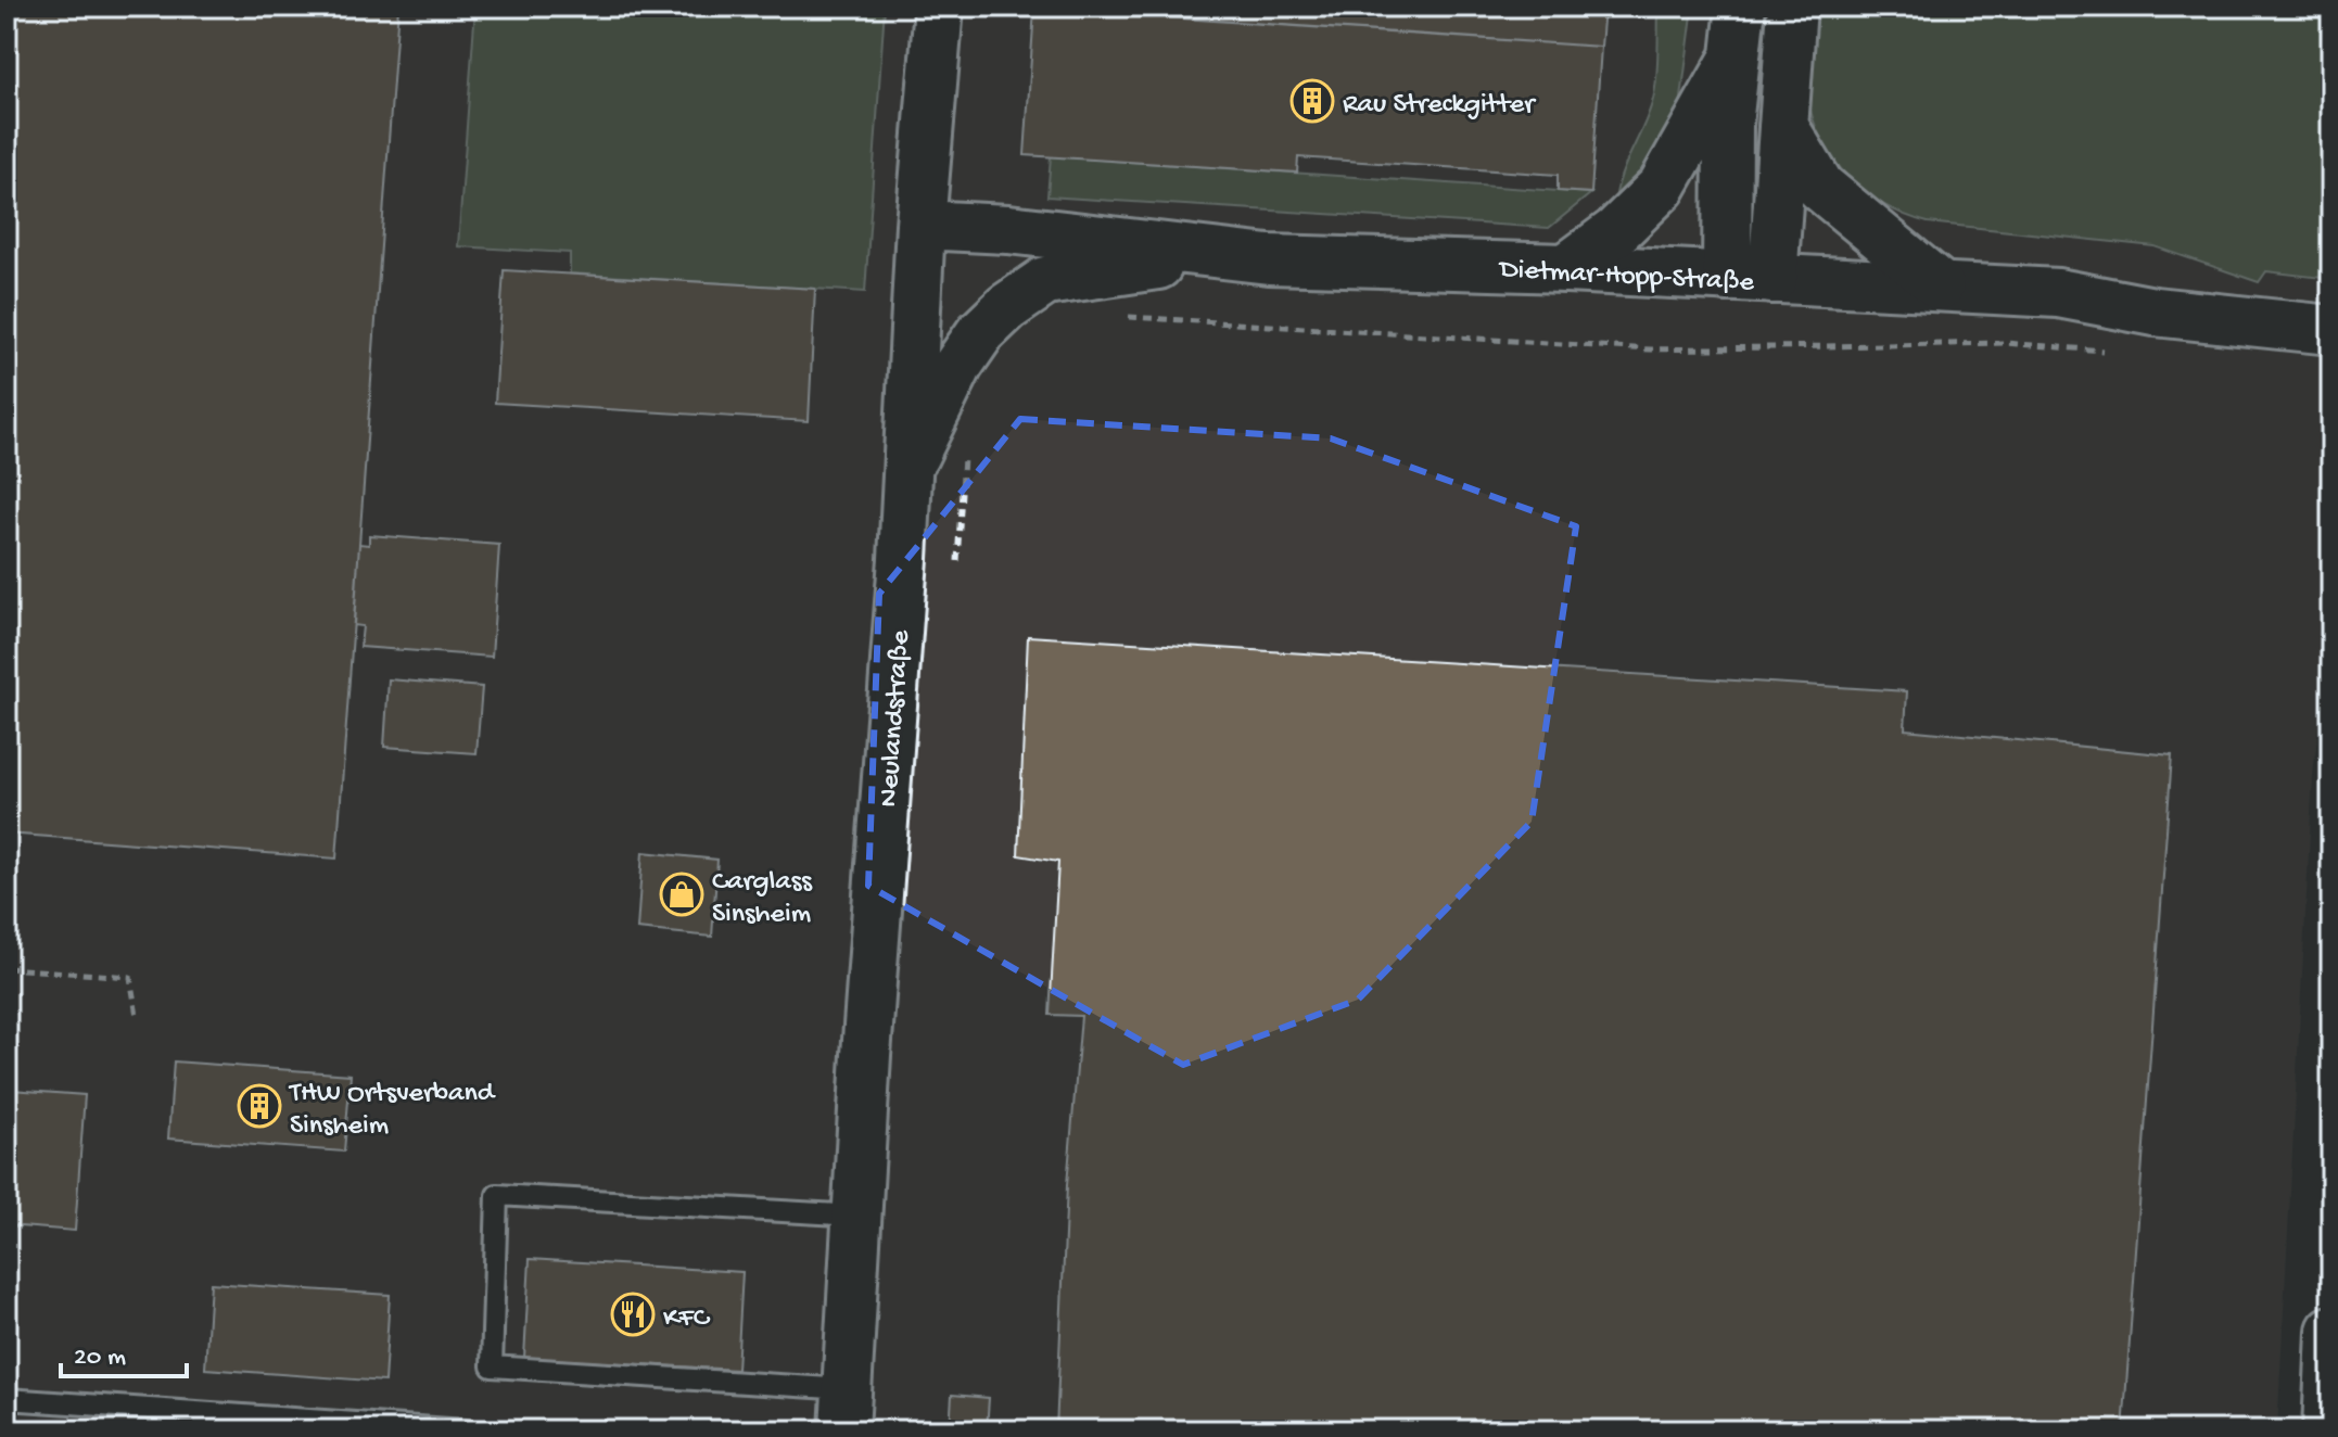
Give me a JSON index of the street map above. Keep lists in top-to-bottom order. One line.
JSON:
{"streets":{"main road":["Dietmar-Hopp-Straße","Neulandstraße"]},"crossings":[["Dietmar-Hopp-Straße","Neulandstraße"]],"places":{"building":["Rau Streckgitter","THW Ortsverband Sinsheim"],"shop":["Carglass Sinsheim"],"restaurant":["KFC"]},"scale_bar":"20 m"}
